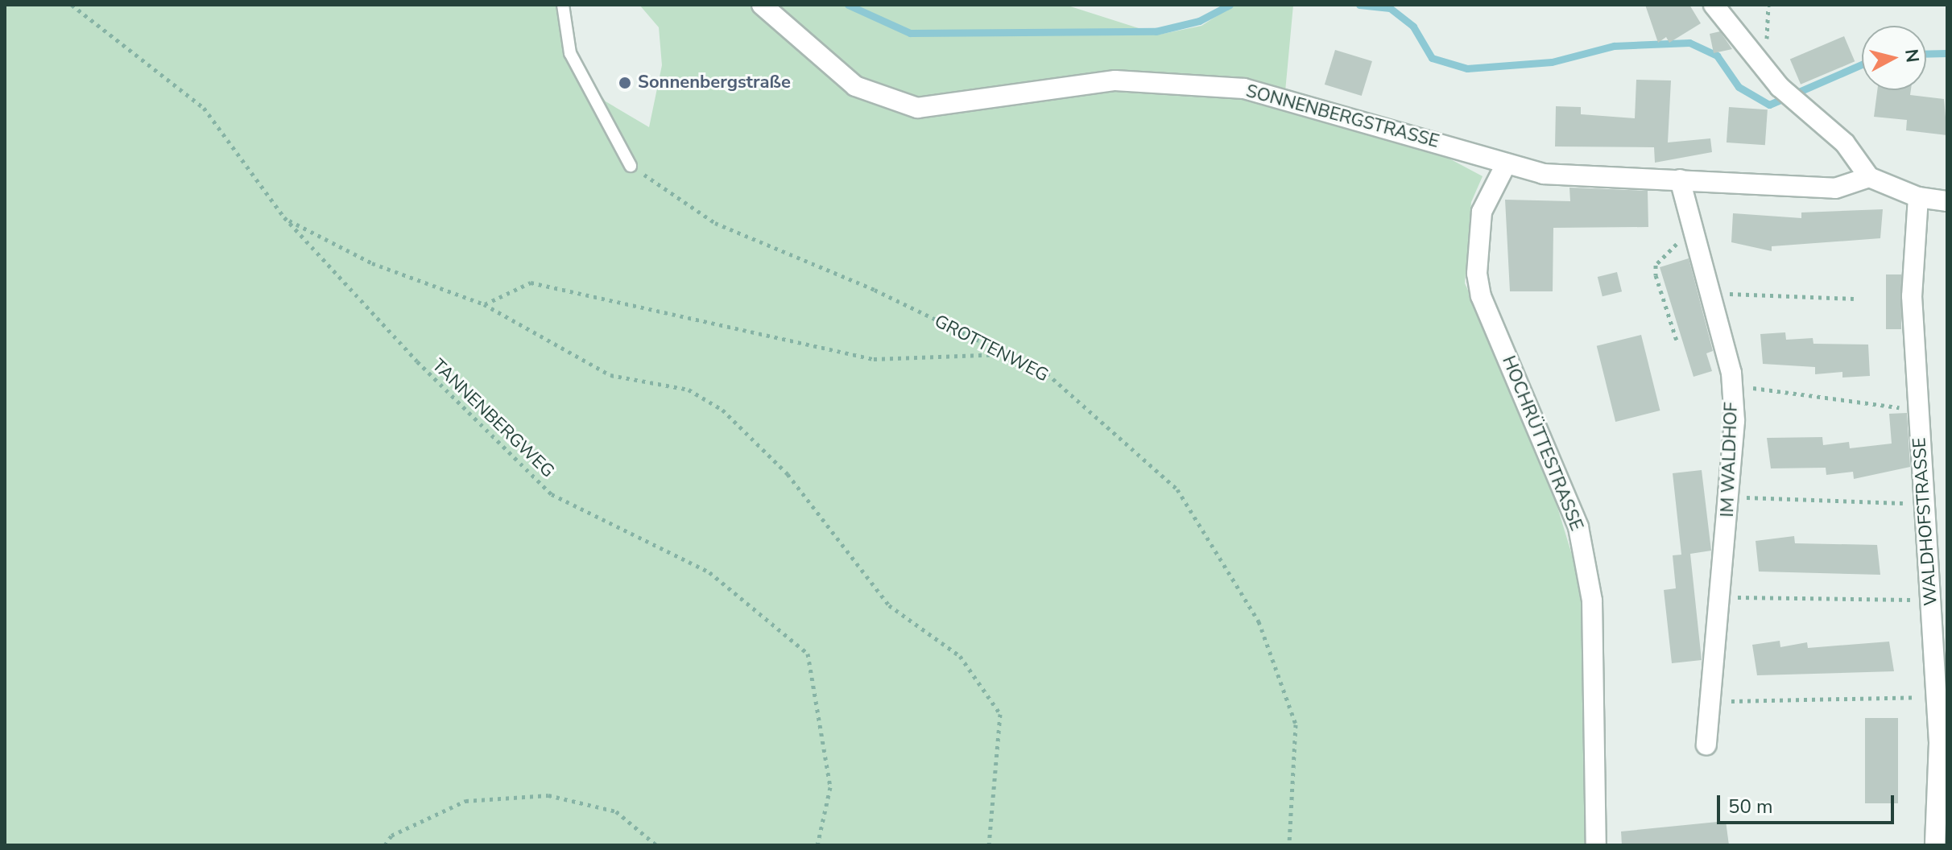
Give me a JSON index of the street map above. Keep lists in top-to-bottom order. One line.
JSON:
{"streets":{"street":["SONNENBERGSTRASSE","HOCHRÜTTESTRASSE","IM WALDHOF","WALDHOFSTRASSE"],"path":["GROTTENWEG","TANNENBERGWEG"]},"crossings":[["SONNENBERGSTRASSE","HOCHRÜTTESTRASSE"],["SONNENBERGSTRASSE","IM WALDHOF"]],"places":["Sonnenbergstraße"],"scale_bar":"50 m","north":"right"}
